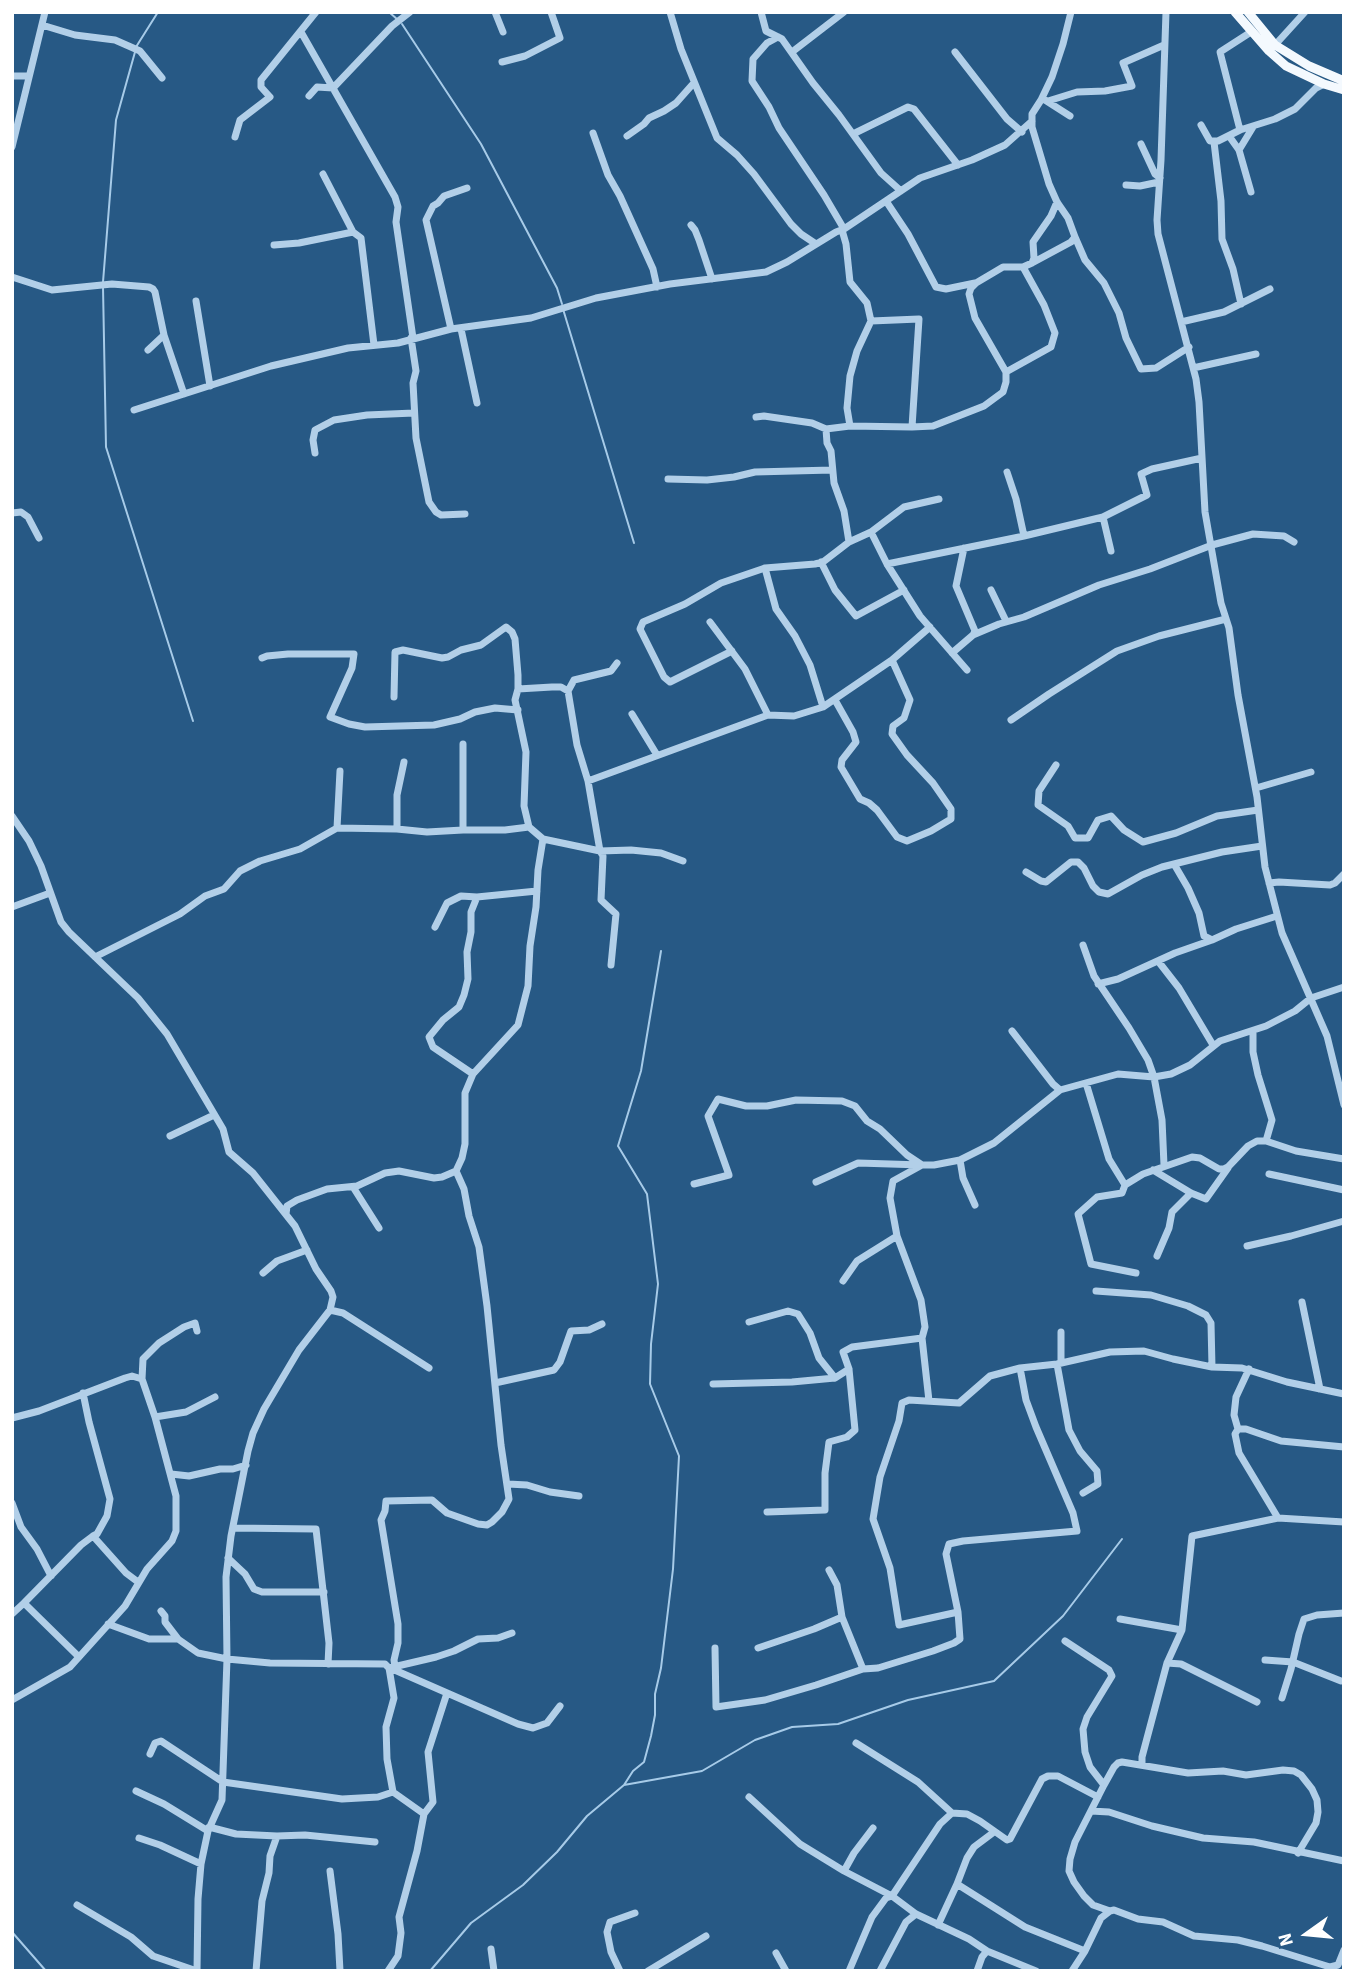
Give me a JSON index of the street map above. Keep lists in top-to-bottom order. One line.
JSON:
{"north":"left"}
